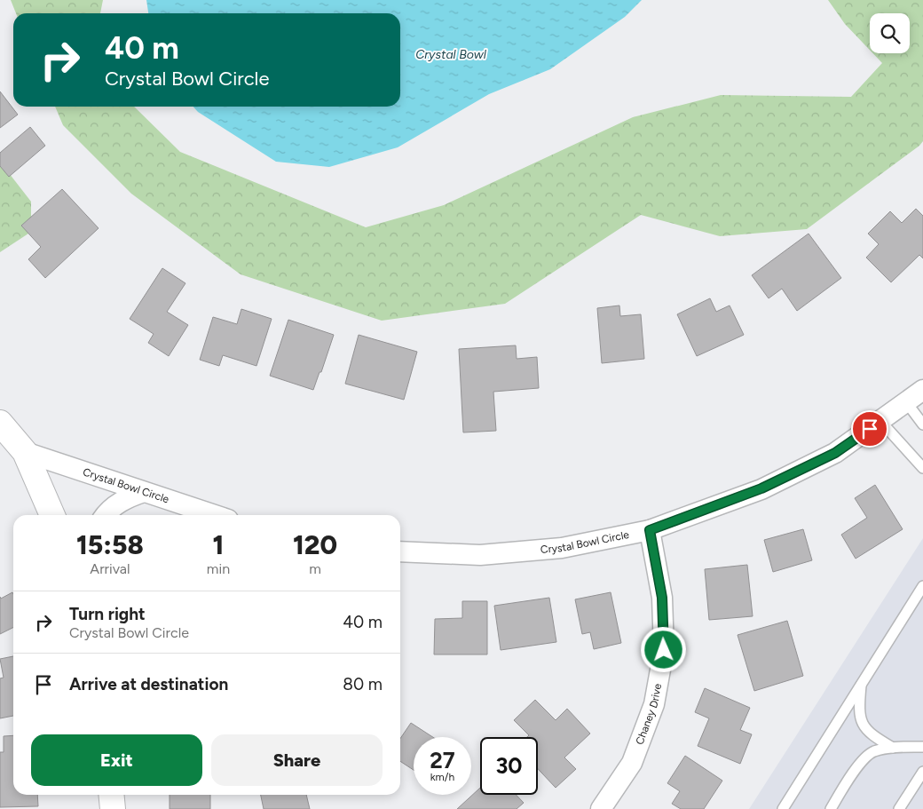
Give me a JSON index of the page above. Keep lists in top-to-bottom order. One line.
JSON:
{"streets":{"street":["Crystal Bowl Circle","Chaney Drive"]},"crossings":[["Crystal Bowl Circle","Chaney Drive"]],"water":["Crystal Bowl"],"page":{"turn":["40 m","Crystal Bowl Circle"],"eta":["15:58","Arrival","1","min","120","m"],"list":[{"name":"Turn right","note":"Crystal Bowl Circle","value":"40 m"},{"name":"Arrive at destination","value":"80 m"}],"buttons":["Exit","Share"],"speed":"27 km/h","limit":"30"}}
